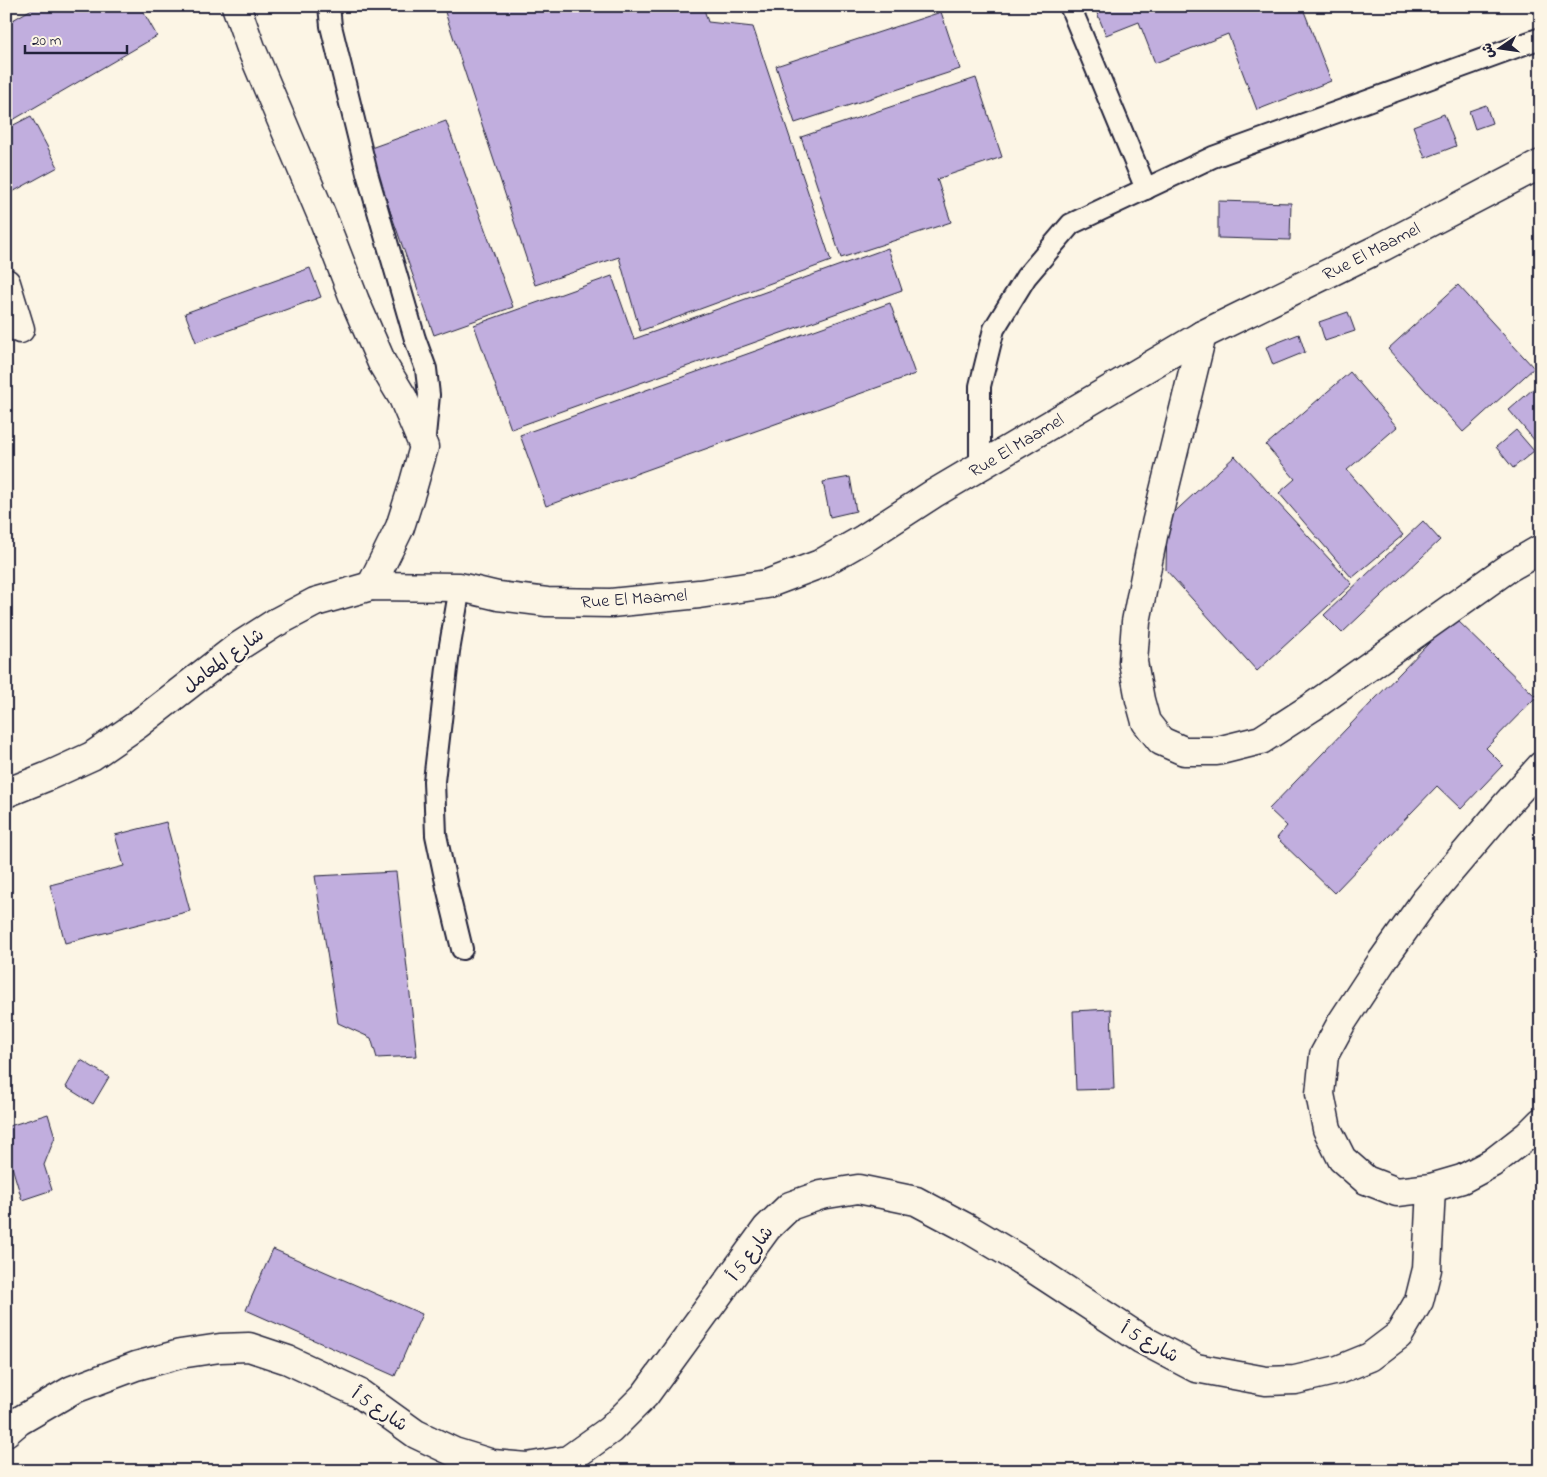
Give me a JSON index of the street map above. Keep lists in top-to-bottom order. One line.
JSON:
{"streets":{"street":["Rue El Maamel","شارع المعامل","شارع 5 أ"]},"crossings":[["Rue El Maamel","شارع المعامل"]],"scale_bar":"20 m","north":"left"}
